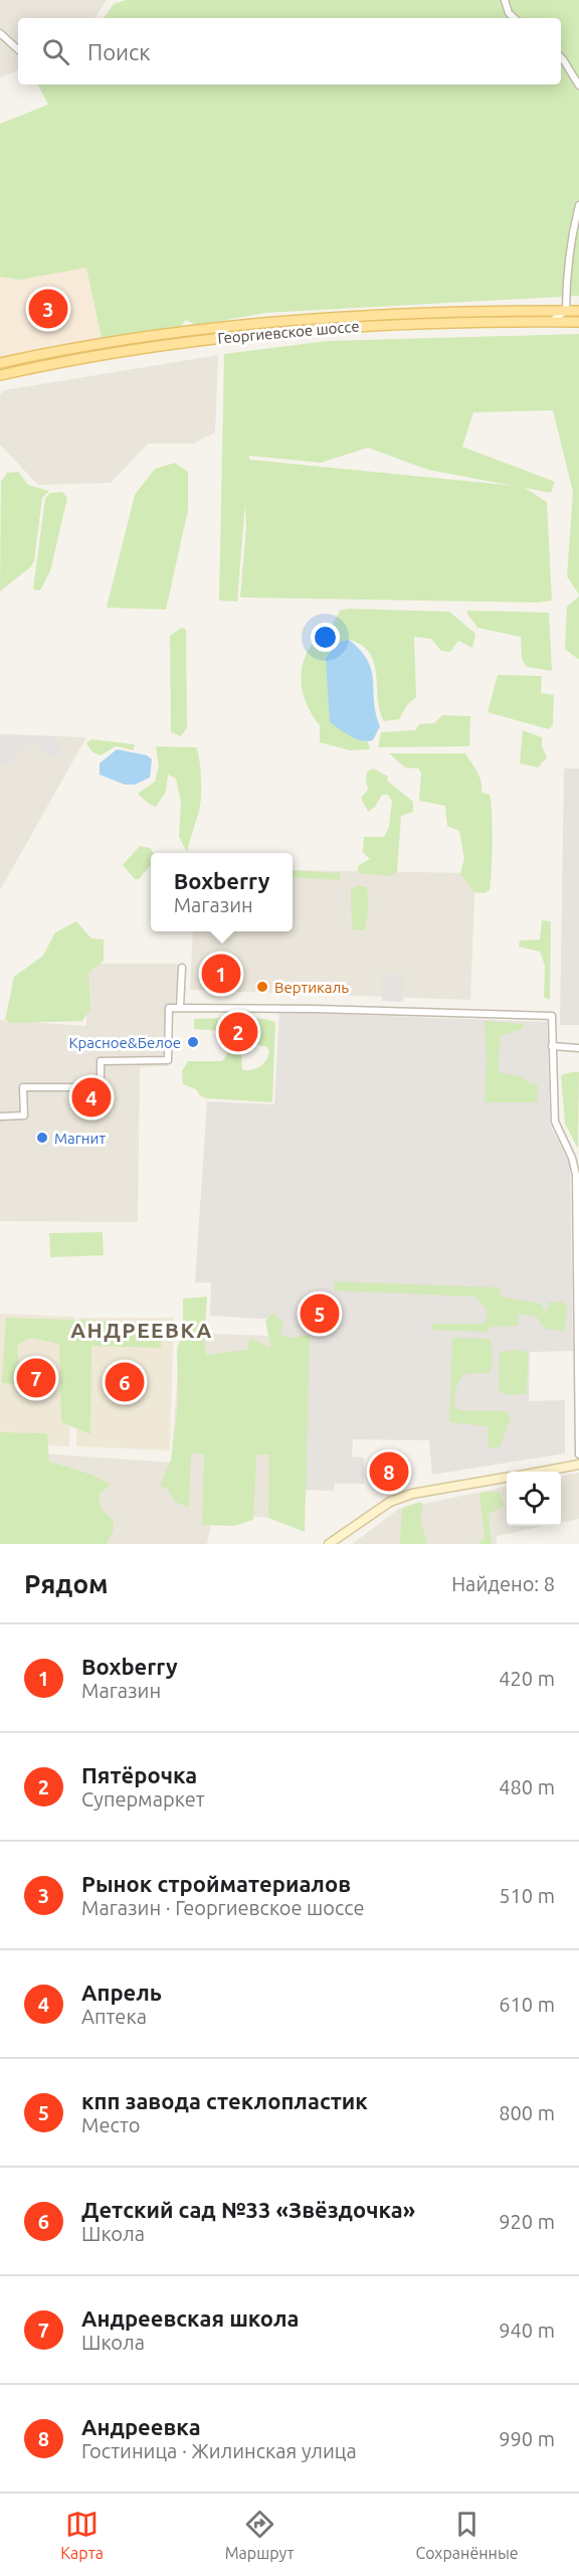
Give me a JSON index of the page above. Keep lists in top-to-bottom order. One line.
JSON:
{"streets":{"main road":["Георгиевское шоссе"]},"districts":["АНДРЕЕВКА"],"places":["Вертикаль","Красное&Белое","Магнит"],"page":{"search":"Поиск","pins":["3","1","2","4","5","7","6","8"],"popup":["Boxberry","Магазин"],"heading":["Рядом","Найдено: 8"],"list":[{"mark":"1","name":"Boxberry","note":"Магазин","value":"420 m"},{"mark":"2","name":"Пятёрочка","note":"Супермаркет","value":"480 m"},{"mark":"3","name":"Рынок стройматериалов","note":"Магазин · Георгиевское шоссе","value":"510 m"},{"mark":"4","name":"Апрель","note":"Аптека","value":"610 m"},{"mark":"5","name":"кпп завода стеклопластик","note":"Место","value":"800 m"},{"mark":"6","name":"Детский сад №33 «Звёздочка»","note":"Школа","value":"920 m"},{"mark":"7","name":"Андреевская школа","note":"Школа","value":"940 m"},{"mark":"8","name":"Андреевка","note":"Гостиница · Жилинская улица","value":"990 m"}],"nav":["Карта","Маршрут","Сохранённые"]}}
